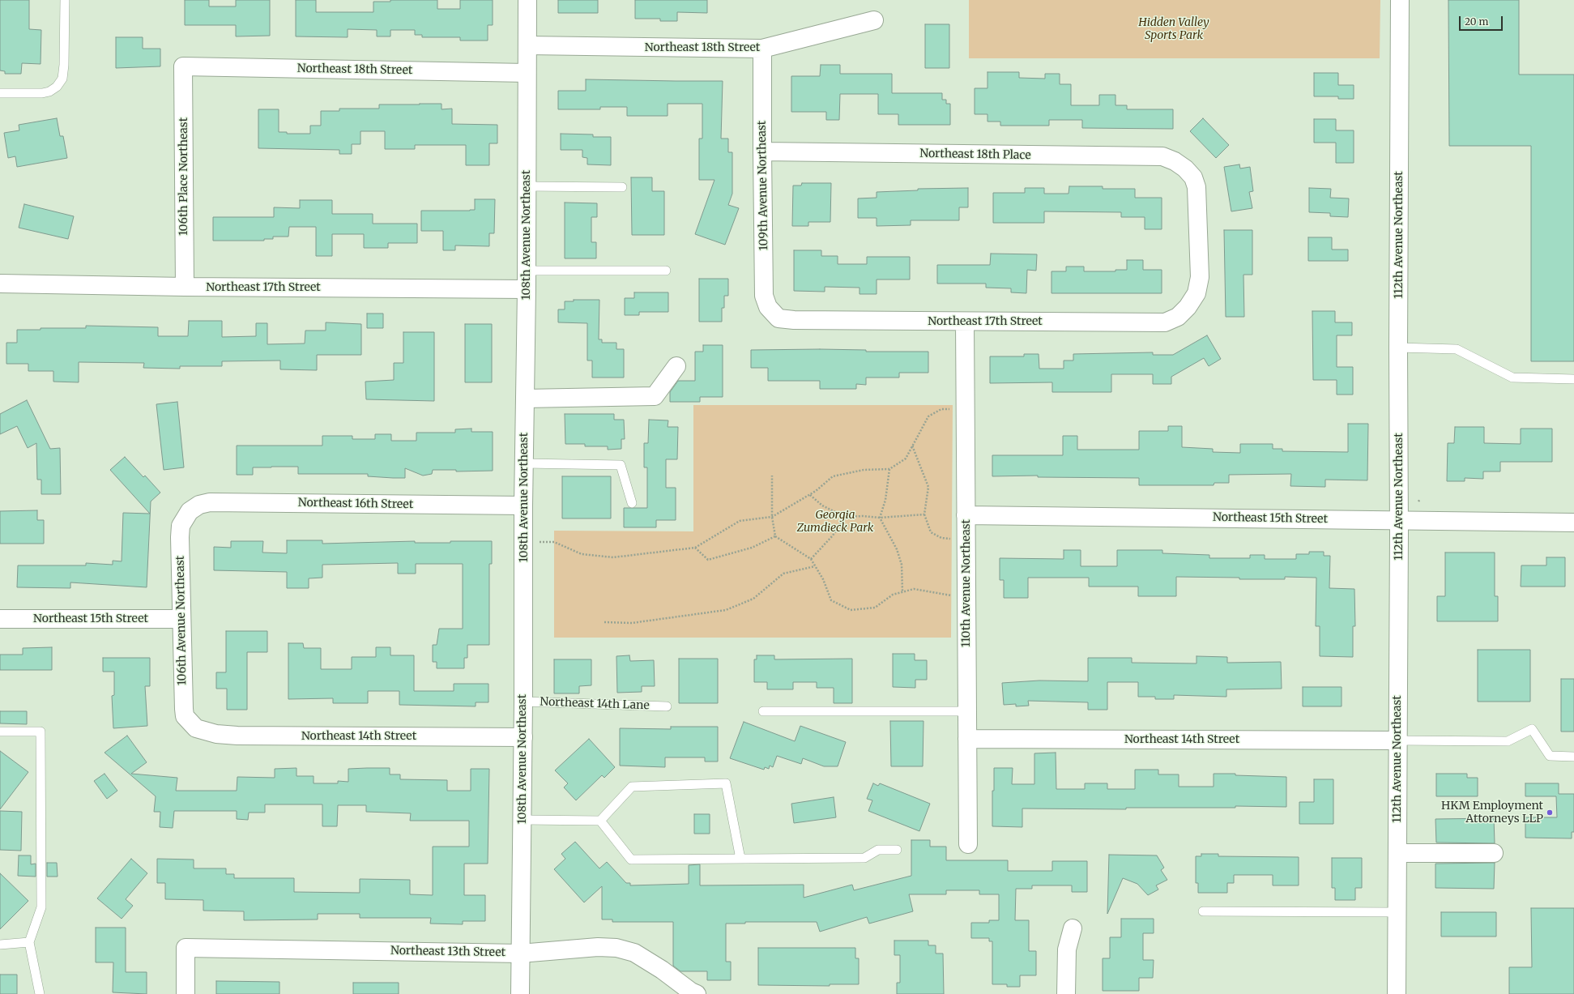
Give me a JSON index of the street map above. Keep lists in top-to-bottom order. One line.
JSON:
{"streets":{"street":["Northeast 18th Street","Northeast 18th Place","106th Place Northeast","109th Avenue Northeast","108th Avenue Northeast","112th Avenue Northeast","Northeast 17th Street","Northeast 16th Street","Northeast 15th Street","110th Avenue Northeast","106th Avenue Northeast","Northeast 14th Street","Northeast 13th Street"],"lane":["Northeast 14th Lane"]},"crossings":[["Northeast 18th Street","106th Place Northeast"],["Northeast 18th Street","109th Avenue Northeast"],["Northeast 18th Street","108th Avenue Northeast"],["Northeast 18th Place","109th Avenue Northeast"],["Northeast 18th Place","Northeast 17th Street"],["106th Place Northeast","Northeast 17th Street"],["109th Avenue Northeast","Northeast 17th Street"],["108th Avenue Northeast","Northeast 17th Street"],["108th Avenue Northeast","Northeast 16th Street"],["108th Avenue Northeast","Northeast 14th Lane"],["108th Avenue Northeast","Northeast 14th Street"],["108th Avenue Northeast","Northeast 13th Street"],["112th Avenue Northeast","Northeast 15th Street"],["112th Avenue Northeast","Northeast 14th Street"],["Northeast 17th Street","110th Avenue Northeast"],["Northeast 16th Street","106th Avenue Northeast"],["Northeast 15th Street","110th Avenue Northeast"],["Northeast 15th Street","106th Avenue Northeast"],["110th Avenue Northeast","Northeast 14th Street"],["106th Avenue Northeast","Northeast 14th Street"]],"parks":["Hidden Valley Sports Park","Georgia Zumdieck Park"],"places":["HKM Employment Attorneys LLP"],"scale_bar":"20 m"}
